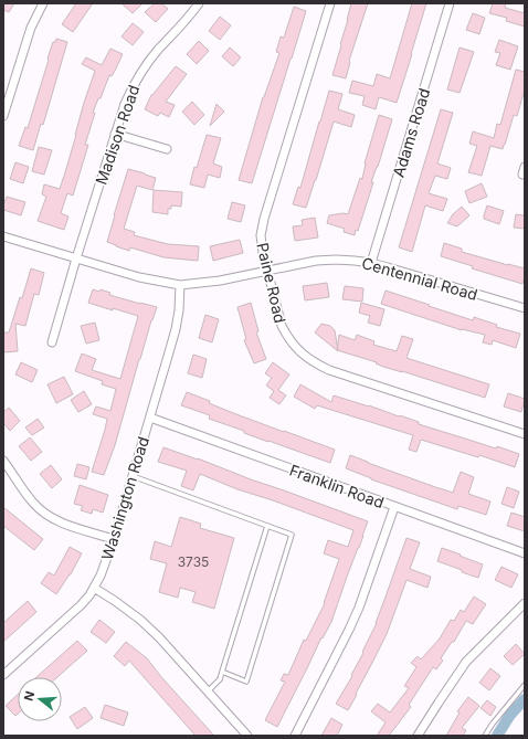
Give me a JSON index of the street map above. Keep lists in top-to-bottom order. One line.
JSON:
{"streets":{"street":["Adams Road","Madison Road","Centennial Road","Paine Road","Franklin Road","Washington Road"]},"crossings":[["Adams Road","Centennial Road"],["Madison Road","Centennial Road"],["Centennial Road","Paine Road"],["Centennial Road","Washington Road"],["Franklin Road","Washington Road"]],"house_numbers":["3735"],"north":"left"}
